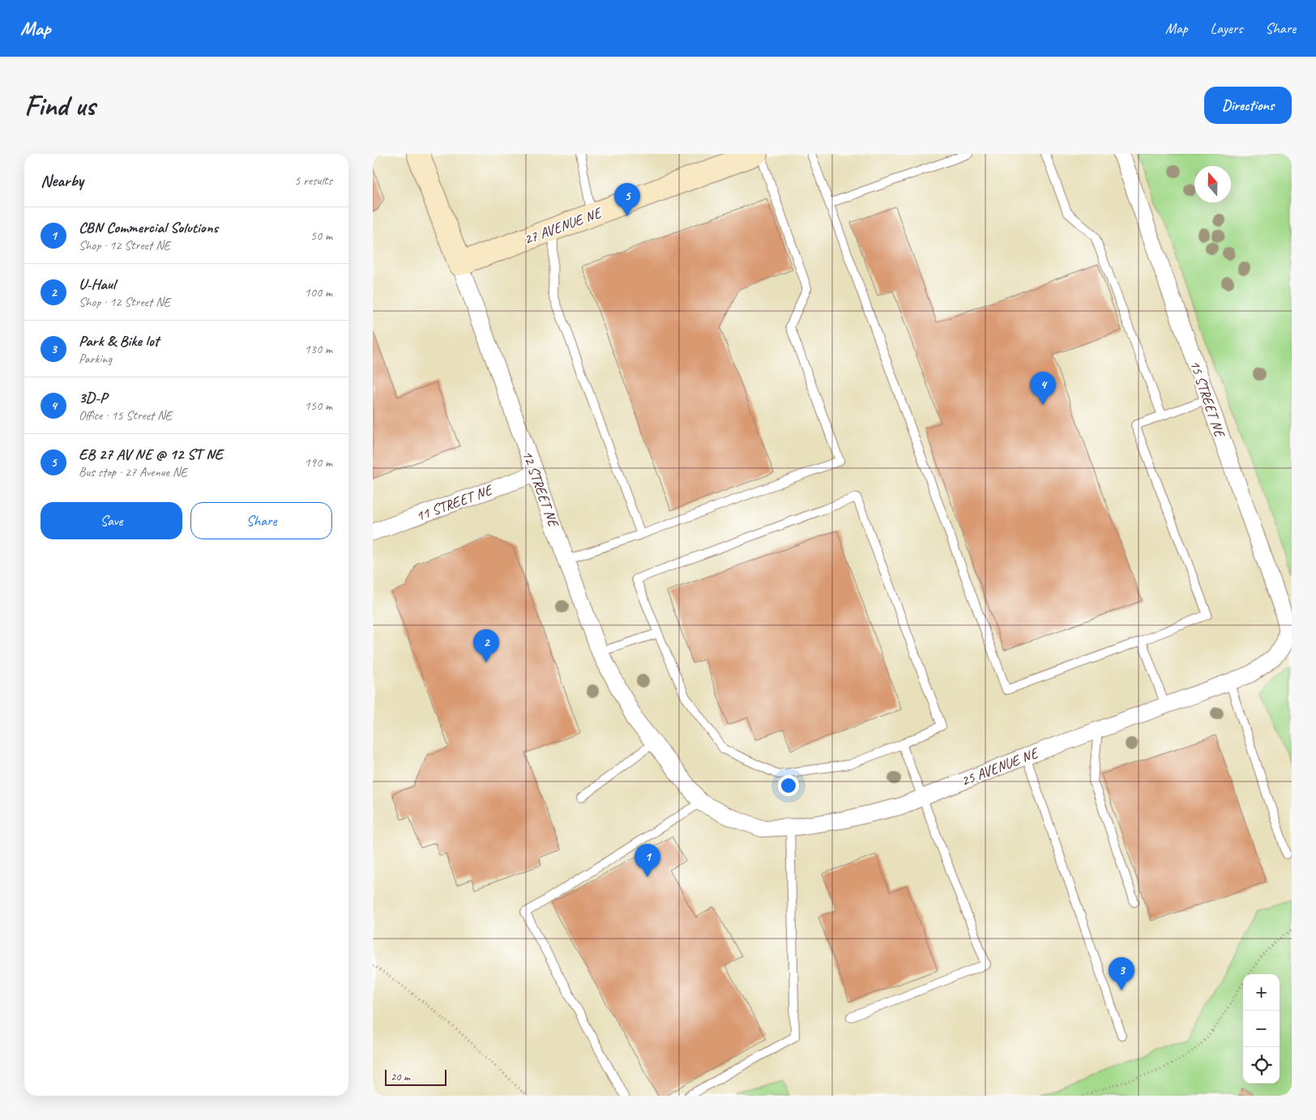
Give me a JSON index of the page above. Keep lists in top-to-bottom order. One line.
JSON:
{"streets":{"street":["27 AVENUE NE","15 STREET NE","12 STREET NE","11 STREET NE","25 AVENUE NE"]},"crossings":[["27 AVENUE NE","12 STREET NE"],["15 STREET NE","25 AVENUE NE"],["12 STREET NE","11 STREET NE"],["12 STREET NE","25 AVENUE NE"]],"scale_bar":"20 m","north":"top","page":{"header":"Map","nav":["Map","Layers","Share"],"buttons":["Directions",["Save","Share"]],"title":"Find us","heading":["Nearby","5 results"],"pins":["5","4","2","1","3"],"list":[{"mark":"1","name":"CBN Commercial Solutions","note":"Shop · 12 Street NE","value":"50 m"},{"mark":"2","name":"U-Haul","note":"Shop · 12 Street NE","value":"100 m"},{"mark":"3","name":"Park & Bike lot","note":"Parking","value":"130 m"},{"mark":"4","name":"3D-P","note":"Office · 15 Street NE","value":"150 m"},{"mark":"5","name":"EB 27 AV NE @ 12 ST NE","note":"Bus stop · 27 Avenue NE","value":"190 m"}],"map_buttons":["+","−"],"scale":"20 m"}}
